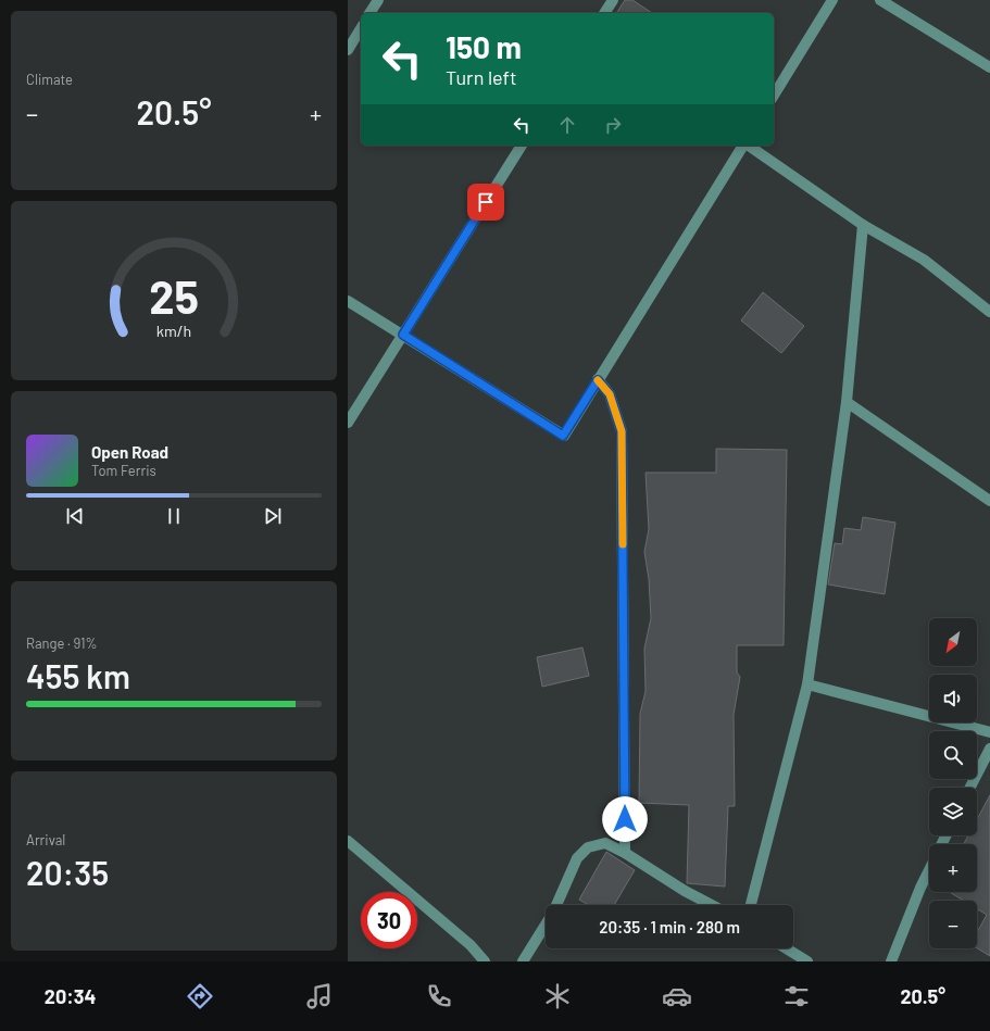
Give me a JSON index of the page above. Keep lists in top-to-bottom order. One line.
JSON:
{"north":"bottom left","page":{"tile":["Climate",["Range · 91%","455 km"],["Arrival","20:35"]],"turn":["150 m","Turn left"],"heat":["−","20.5°","+"],"song":["Open Road","Tom Ferris"],"map_buttons":["+","−"],"limit":"30","trip":"20:35 · 1 min · 280 m","tabs":["20:34","20.5°"],"gauge":["25","km/h"]}}
